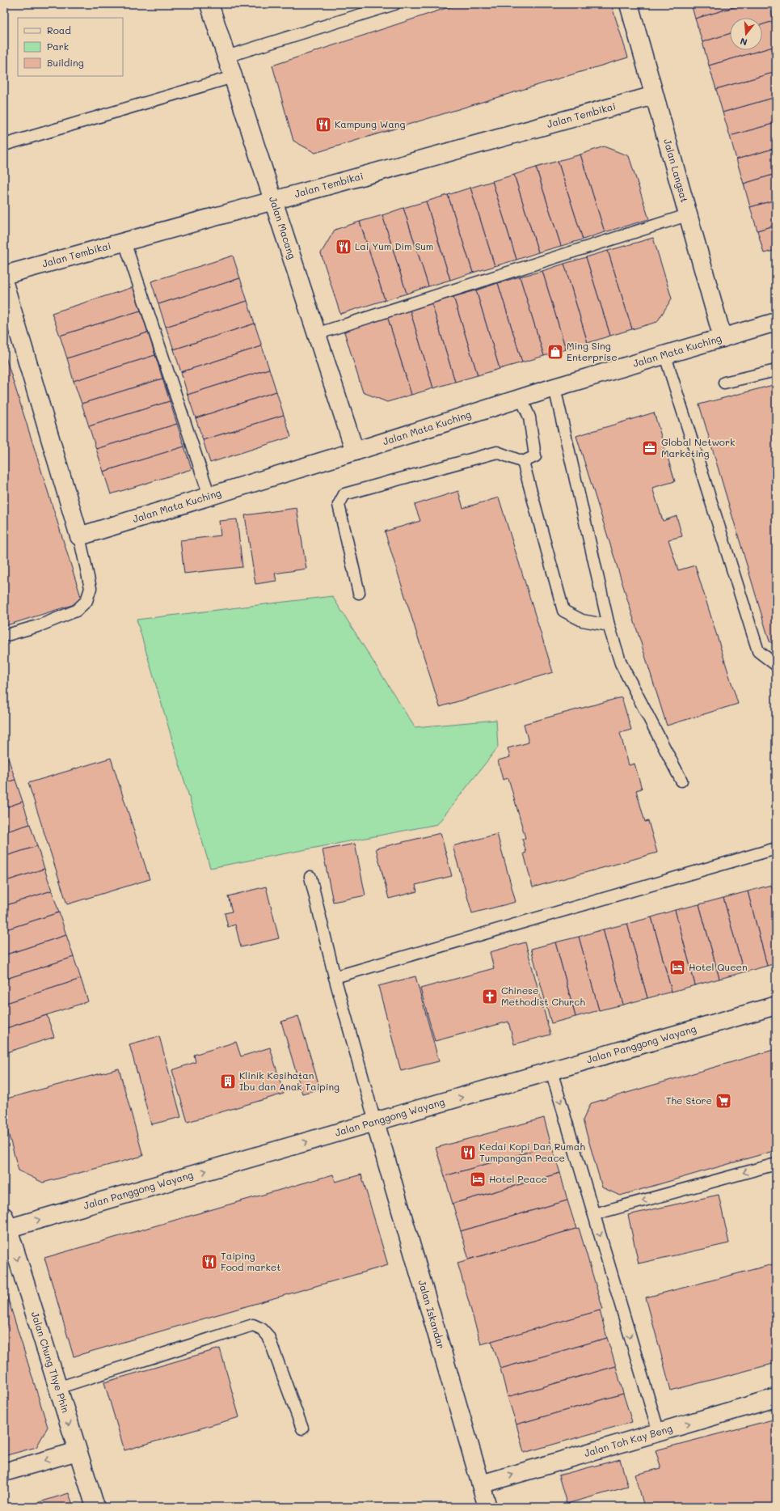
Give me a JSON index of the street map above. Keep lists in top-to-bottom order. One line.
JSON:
{"streets":{"street":["Jalan Tembikai","Jalan Langsat","Jalan Macang","Jalan Mata Kuching","Jalan Panggong Wayang","Jalan Iskandar","Jalan Chung Thye Phin","Jalan Toh Kay Beng"]},"crossings":[["Jalan Tembikai","Jalan Langsat"],["Jalan Tembikai","Jalan Macang"],["Jalan Langsat","Jalan Mata Kuching"],["Jalan Macang","Jalan Mata Kuching"],["Jalan Panggong Wayang","Jalan Iskandar"],["Jalan Panggong Wayang","Jalan Chung Thye Phin"],["Jalan Iskandar","Jalan Toh Kay Beng"]],"one_way":["Jalan Panggong Wayang","Jalan Chung Thye Phin","Jalan Toh Kay Beng"],"places":{"restaurant":["Kampung Wang","Lai Yum Dim Sum","Kedai Kopi Dan Rumah Tumpangan Peace","Taiping Food market"],"shop":["Ming Sing Enterprise"],"office":["Global Network Marketing"],"hotel":["Hotel Queen","Hotel Peace"],"church":["Chinese Methodist Church"],"building":["Klinik Kesihatan Ibu dan Anak Taiping"],"supermarket":["The Store"]},"legend":["Road","Park","Building"],"north":"bottom"}
